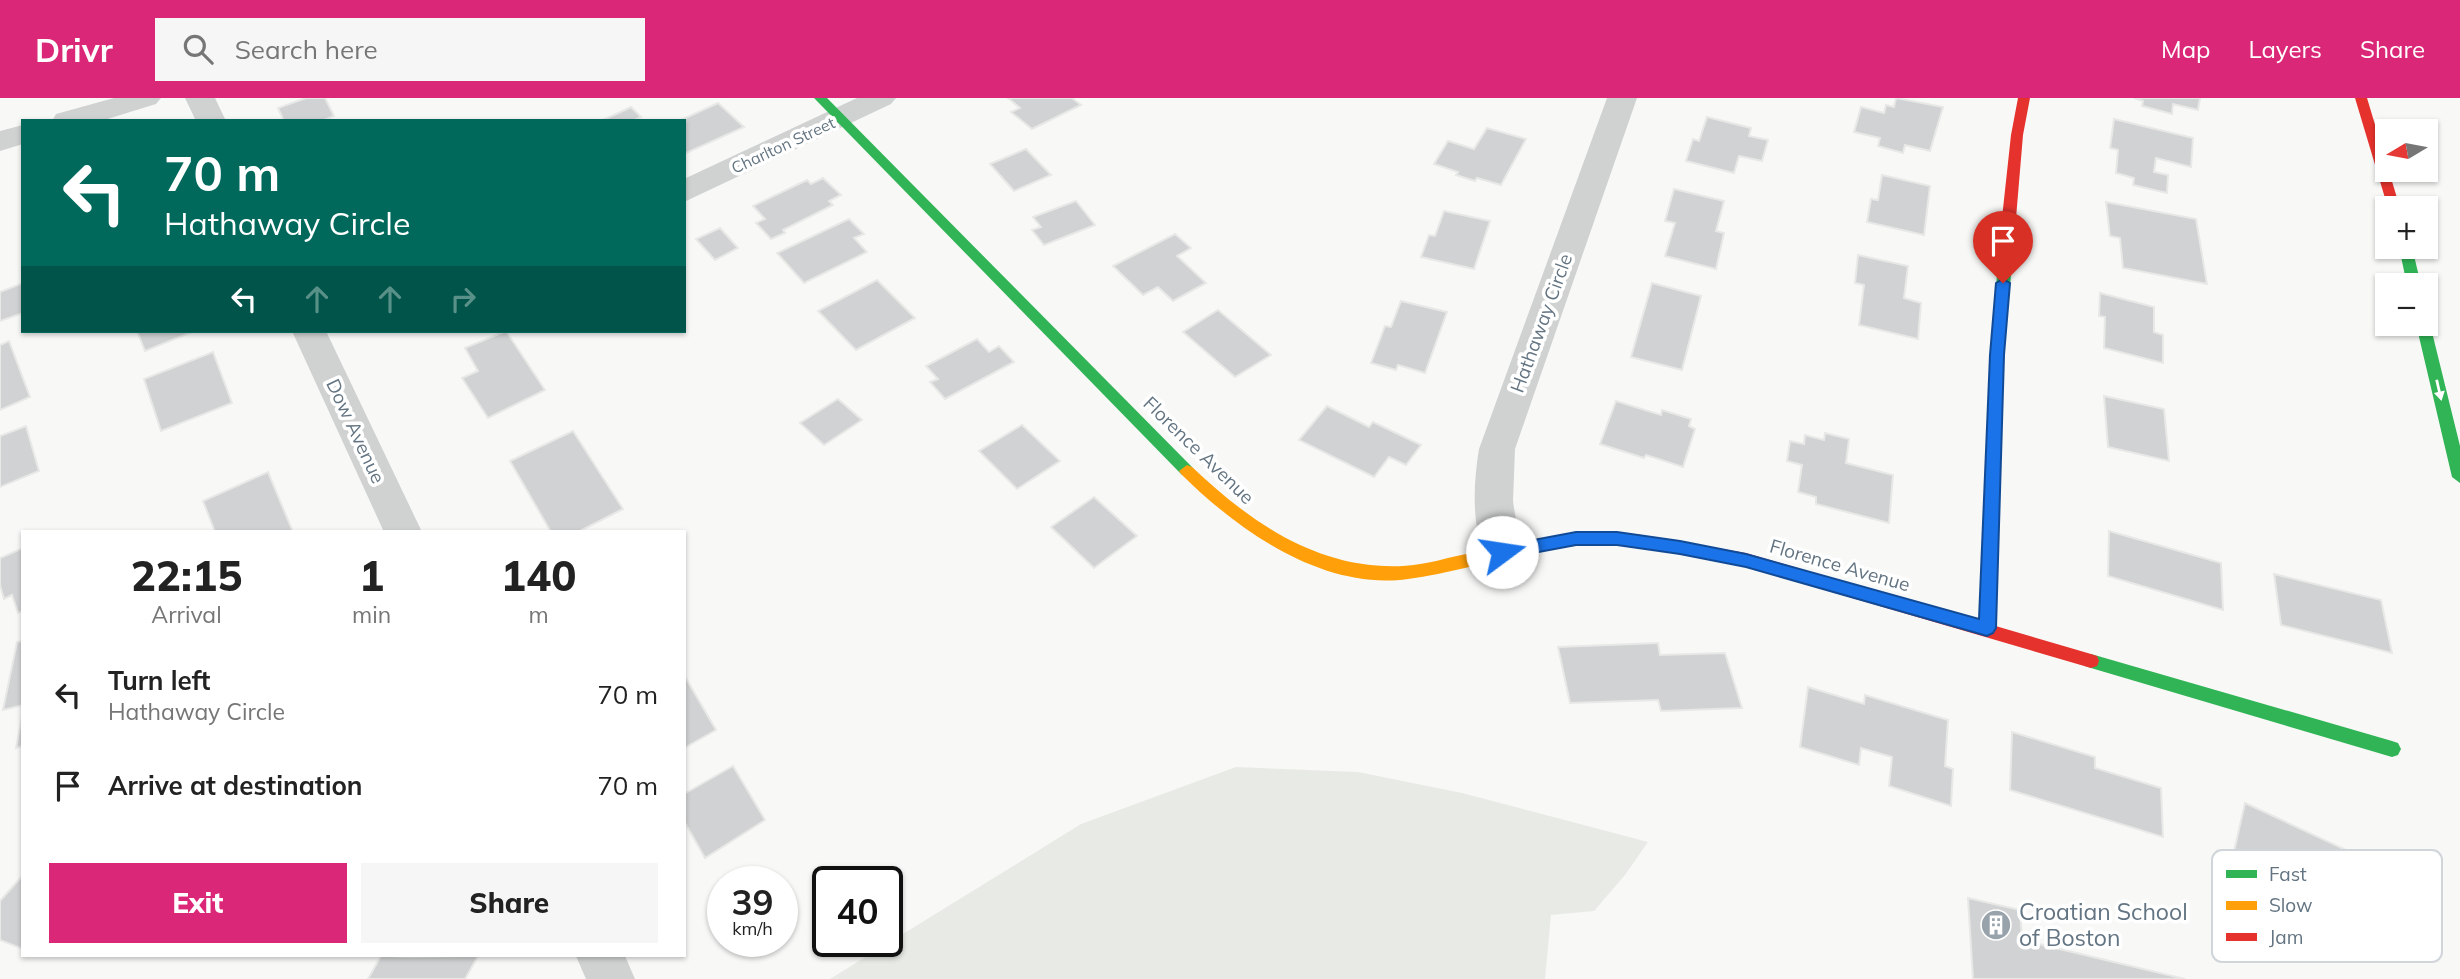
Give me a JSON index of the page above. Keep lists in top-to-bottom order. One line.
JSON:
{"streets":{"street":["Charlton Street","Hathaway Circle","Dow Avenue","Florence Avenue"]},"crossings":[["Charlton Street","Florence Avenue"],["Hathaway Circle","Florence Avenue"]],"places":{"building":["Croatian School of Boston"]},"legend":["Fast","Slow","Jam"],"north":"left","page":{"header":"Drivr","search":"Search here","nav":["Map","Layers","Share"],"map_buttons":["+","−"],"turn":["70 m","Hathaway Circle"],"eta":["22:15","Arrival","1","min","140","m"],"list":[{"name":"Turn left","note":"Hathaway Circle","value":"70 m"},{"name":"Arrive at destination","value":"70 m"}],"buttons":["Exit","Share"],"speed":"39 km/h","limit":"40"}}
